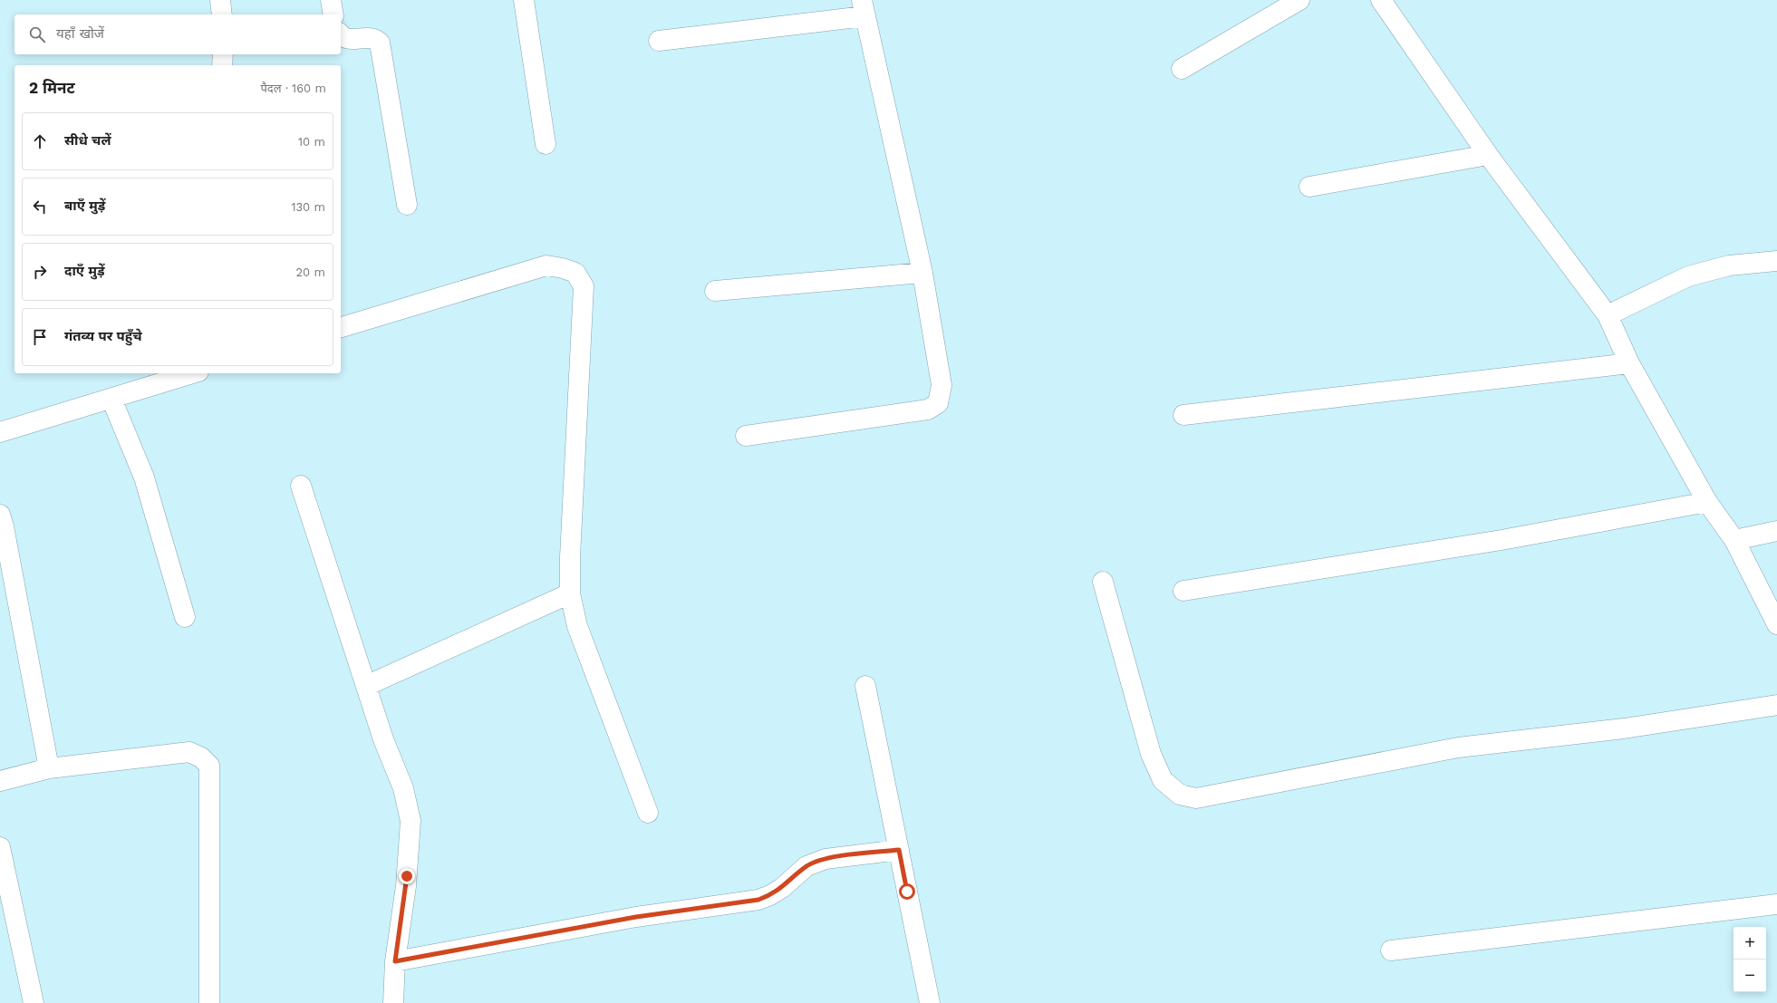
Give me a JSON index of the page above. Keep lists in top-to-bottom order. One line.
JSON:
{"page":{"search":"यहाँ खोजें","heading":["2 मिनट","पैदल · 160 m"],"list":[["सीधे चलें","10 m"],["बाएँ मुड़ें","130 m"],["दाएँ मुड़ें","20 m"],"गंतव्य पर पहुँचे"],"map_buttons":["+","−"]}}
